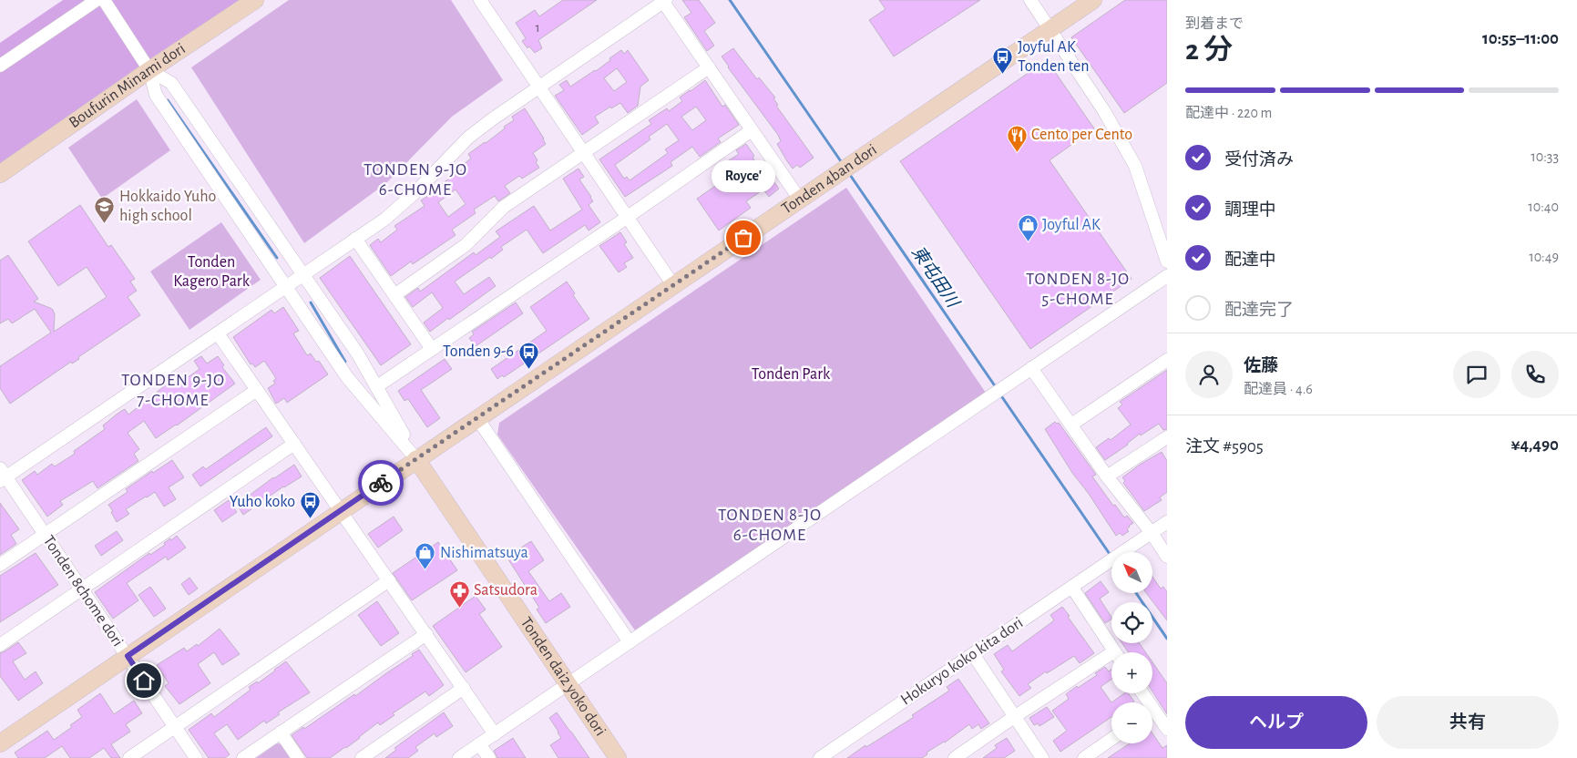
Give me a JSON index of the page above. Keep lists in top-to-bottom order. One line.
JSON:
{"streets":{"street":["Boufurin Minami dori","Tonden 4ban dori","Tonden 8chome dori","Hokuryo koko kita dori","Tonden dai2 yoko dori"]},"crossings":[["Tonden 4ban dori","Tonden 8chome dori"],["Tonden 4ban dori","Tonden dai2 yoko dori"]],"districts":["TONDEN 9-JO 6-CHOME","TONDEN 8-JO 5-CHOME","TONDEN 9-JO 7-CHOME","TONDEN 8-JO 6-CHOME"],"water":["東屯田川"],"parks":["Tonden Kagero Park","Tonden Park"],"places":{"bus stop":["Joyful AK Tonden ten","Tonden 9-6","Yuho koko"],"restaurant":["Cento per Cento"],"school or university":["Hokkaido Yuho high school"],"other":["Royce'"],"shop":["Joyful AK","Nishimatsuya"],"pharmacy":["Satsudora"]},"house_numbers":["1"],"north":"top left","page":{"heading":["2 分","到着まで","10:55–11:00"],"panel":["佐藤","配達員 · 4.6","注文 #5905","¥4,490"],"bar":"配達中 · 220 m","list":[["受付済み","10:33"],["調理中","10:40"],["配達中","10:49"],"配達完了"],"bubble":"Royce'","map_buttons":["+","−"],"buttons":["ヘルプ","共有"]}}
